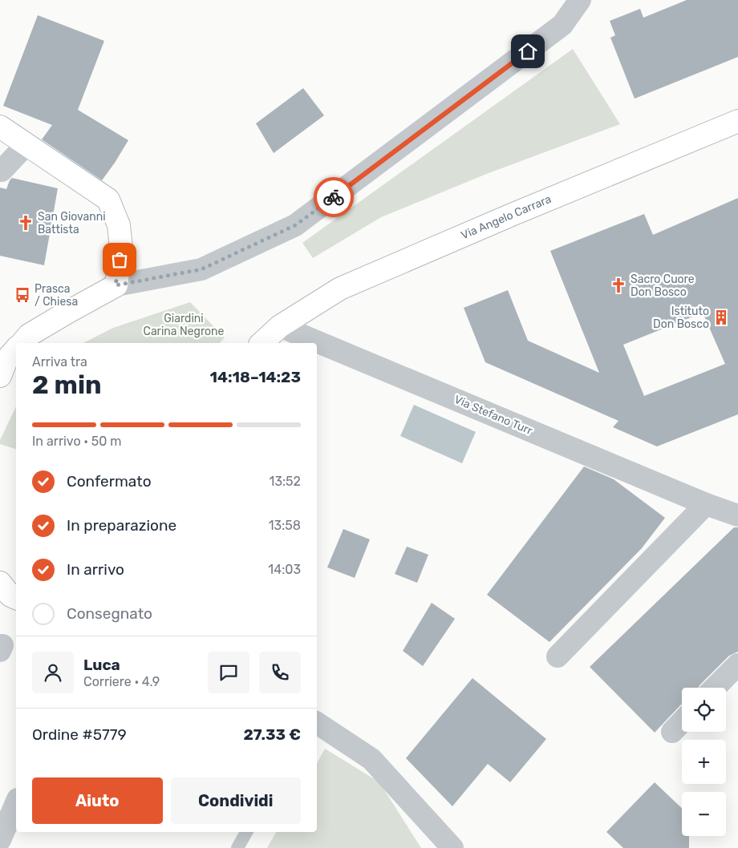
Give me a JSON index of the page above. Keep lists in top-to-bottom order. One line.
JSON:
{"streets":{"street":["Via Angelo Carrara","Via Stefano Turr"]},"crossings":[["Via Angelo Carrara","Via Stefano Turr"]],"parks":["Giardini Carina Negrone"],"places":{"church":["San Giovanni Battista","Sacro Cuore Don Bosco"],"bus stop":["Prasca / Chiesa"],"building":["Istituto Don Bosco"]},"page":{"heading":["2 min","Arriva tra","14:18–14:23"],"panel":["Luca","Corriere · 4.9","Ordine #5779","27.33 €"],"bar":"In arrivo · 50 m","list":[["Confermato","13:52"],["In preparazione","13:58"],["In arrivo","14:03"],"Consegnato"],"map_buttons":["+","−"],"buttons":["Aiuto","Condividi"]}}
